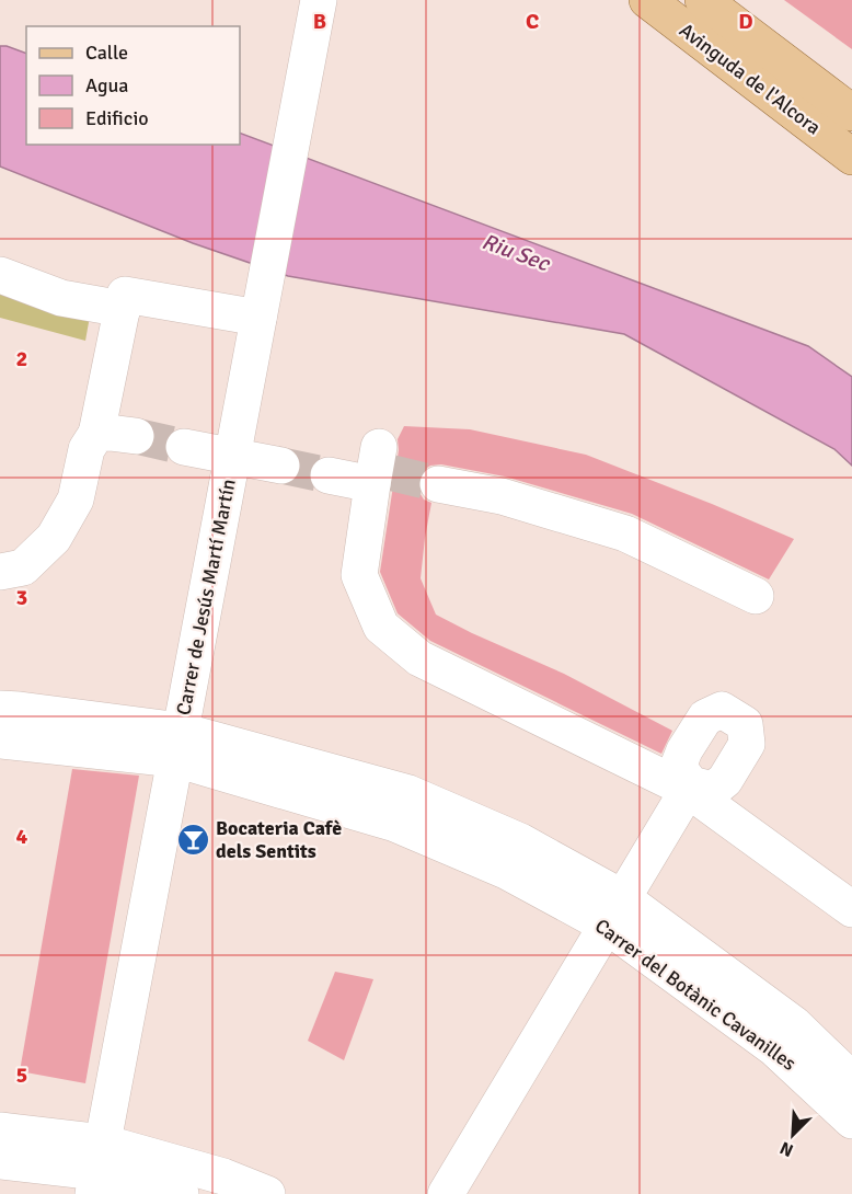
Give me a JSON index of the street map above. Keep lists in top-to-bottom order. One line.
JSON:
{"streets":{"main road":["Avinguda de l'Alcora"],"street":["Carrer de Jesús Martí Martín","Carrer del Botànic Cavanilles"]},"crossings":[["Carrer de Jesús Martí Martín","Carrer del Botànic Cavanilles"]],"water":["Riu Sec"],"places":{"bar":["Bocateria Cafè dels Sentits"]},"legend":["Calle","Agua","Edificio"],"north":"bottom left","grid":{"columns":["B","C","D"],"rows":["2","3","4","5"]}}
